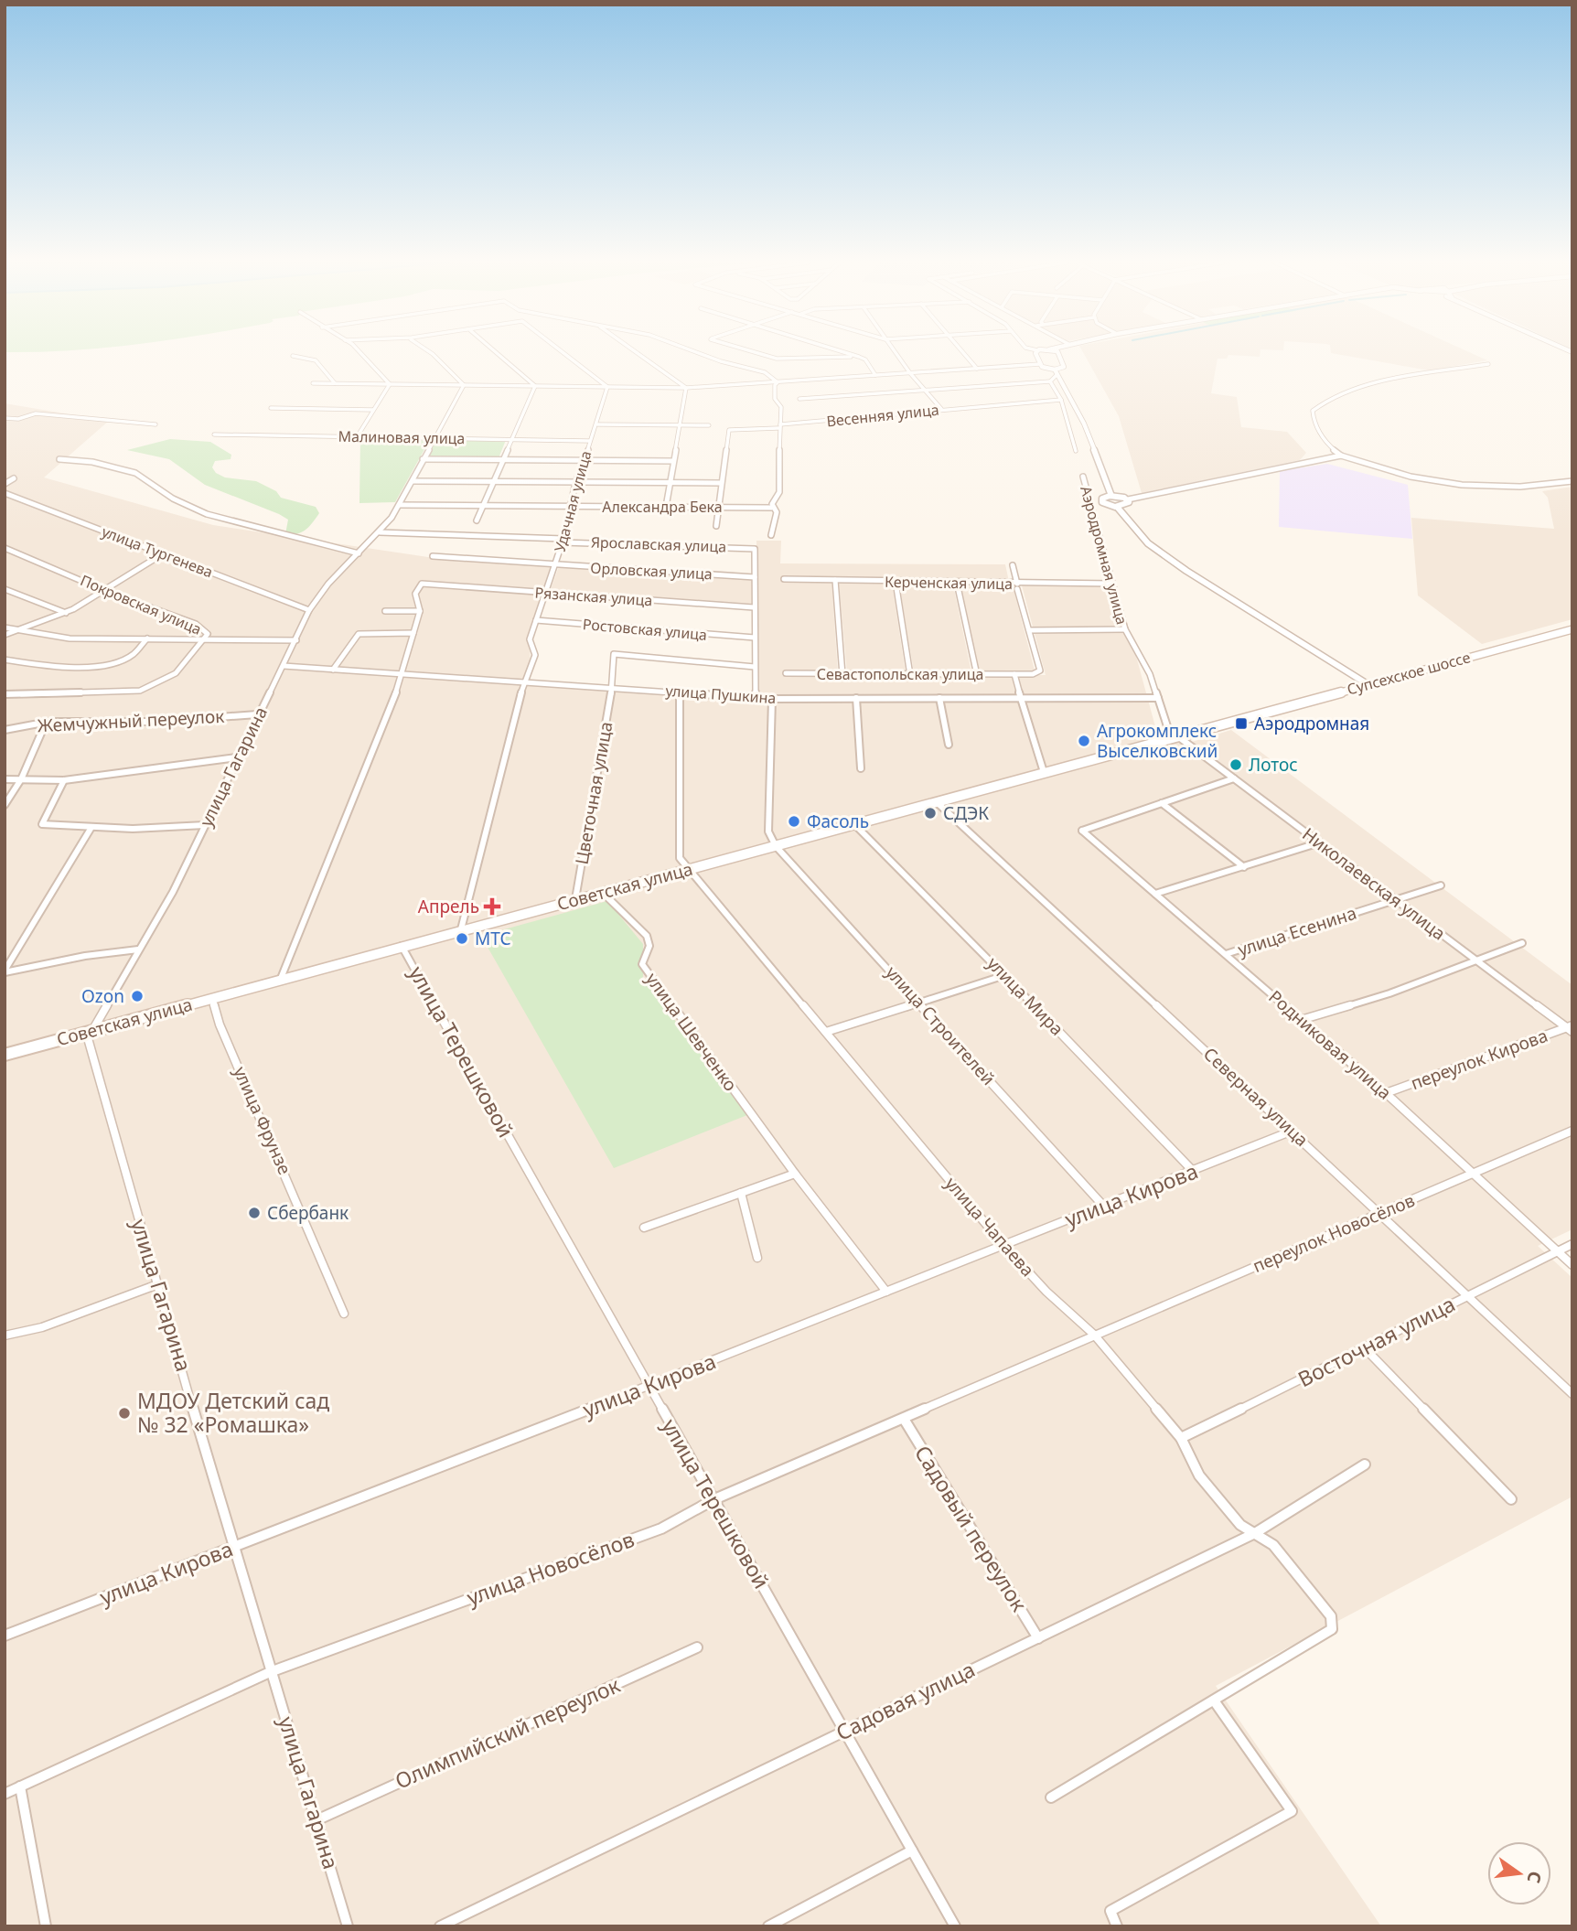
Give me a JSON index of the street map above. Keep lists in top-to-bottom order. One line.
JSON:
{"streets":{"main road":["Супсехское шоссе","Советская улица"],"street":["Весенняя улица","Малиновая улица","Удачная улица","Александра Бека","Ярославская улица","улица Тургенева","Аэродромная улица","Орловская улица","Керченская улица","Рязанская улица","Покровская улица","Ростовская улица","Севастопольская улица","улица Пушкина","Жемчужный переулок","улица Гагарина","Цветочная улица","Николаевская улица","улица Есенина","улица Мира","улица Строителей","улица Шевченко","Родниковая улица","улица Терешковой","переулок Кирова","Северная улица","улица Фрунзе","улица Кирова","улица Чапаева","переулок Новосёлов","Восточная улица","Садовый переулок","улица Новосёлов","Садовая улица","Олимпийский переулок"]},"crossings":[["Малиновая улица","Удачная улица"],["Малиновая улица","улица Гагарина"],["Удачная улица","Александра Бека"],["Удачная улица","Ярославская улица"],["Удачная улица","Орловская улица"],["Удачная улица","Рязанская улица"],["Удачная улица","Ростовская улица"],["Удачная улица","улица Пушкина"],["Александра Бека","улица Гагарина"],["Ярославская улица","Орловская улица"],["Ярославская улица","улица Гагарина"],["улица Тургенева","улица Гагарина"],["Аэродромная улица","Керченская улица"],["Аэродромная улица","улица Пушкина"],["Аэродромная улица","Николаевская улица"],["Аэродромная улица","Советская улица"],["Супсехское шоссе","Советская улица"],["улица Пушкина","улица Гагарина"],["улица Пушкина","Цветочная улица"],["Жемчужный переулок","улица Гагарина"],["улица Гагарина","Советская улица"],["улица Гагарина","улица Кирова"],["улица Гагарина","улица Новосёлов"],["улица Гагарина","Олимпийский переулок"],["Цветочная улица","Советская улица"],["Николаевская улица","Советская улица"],["Николаевская улица","улица Есенина"],["Николаевская улица","переулок Кирова"],["Советская улица","улица Мира"],["Советская улица","улица Строителей"],["Советская улица","улица Шевченко"],["Советская улица","улица Терешковой"],["Советская улица","Северная улица"],["Советская улица","улица Фрунзе"],["Советская улица","улица Чапаева"],["улица Есенина","Родниковая улица"],["улица Мира","улица Кирова"],["улица Строителей","улица Кирова"],["улица Шевченко","улица Кирова"],["Родниковая улица","переулок Кирова"],["Родниковая улица","переулок Новосёлов"],["Родниковая улица","Восточная улица"],["улица Терешковой","улица Кирова"],["улица Терешковой","улица Новосёлов"],["улица Терешковой","Садовая улица"],["Северная улица","улица Кирова"],["Северная улица","переулок Новосёлов"],["Северная улица","Восточная улица"],["улица Кирова","улица Чапаева"],["улица Чапаева","переулок Новосёлов"],["улица Чапаева","Восточная улица"],["улица Чапаева","улица Новосёлов"],["улица Чапаева","Садовая улица"],["переулок Новосёлов","улица Новосёлов"],["Садовый переулок","улица Новосёлов"],["Садовый переулок","Садовая улица"]],"places":{"transit":["Аэродромная"],"other":["Агрокомплекс Выселковский","Лотос","СДЭК","Фасоль","МТС","Ozon","Сбербанк","МДОУ Детский сад № 32 «Ромашка»"],"health":["Апрель"]},"north":"right"}
